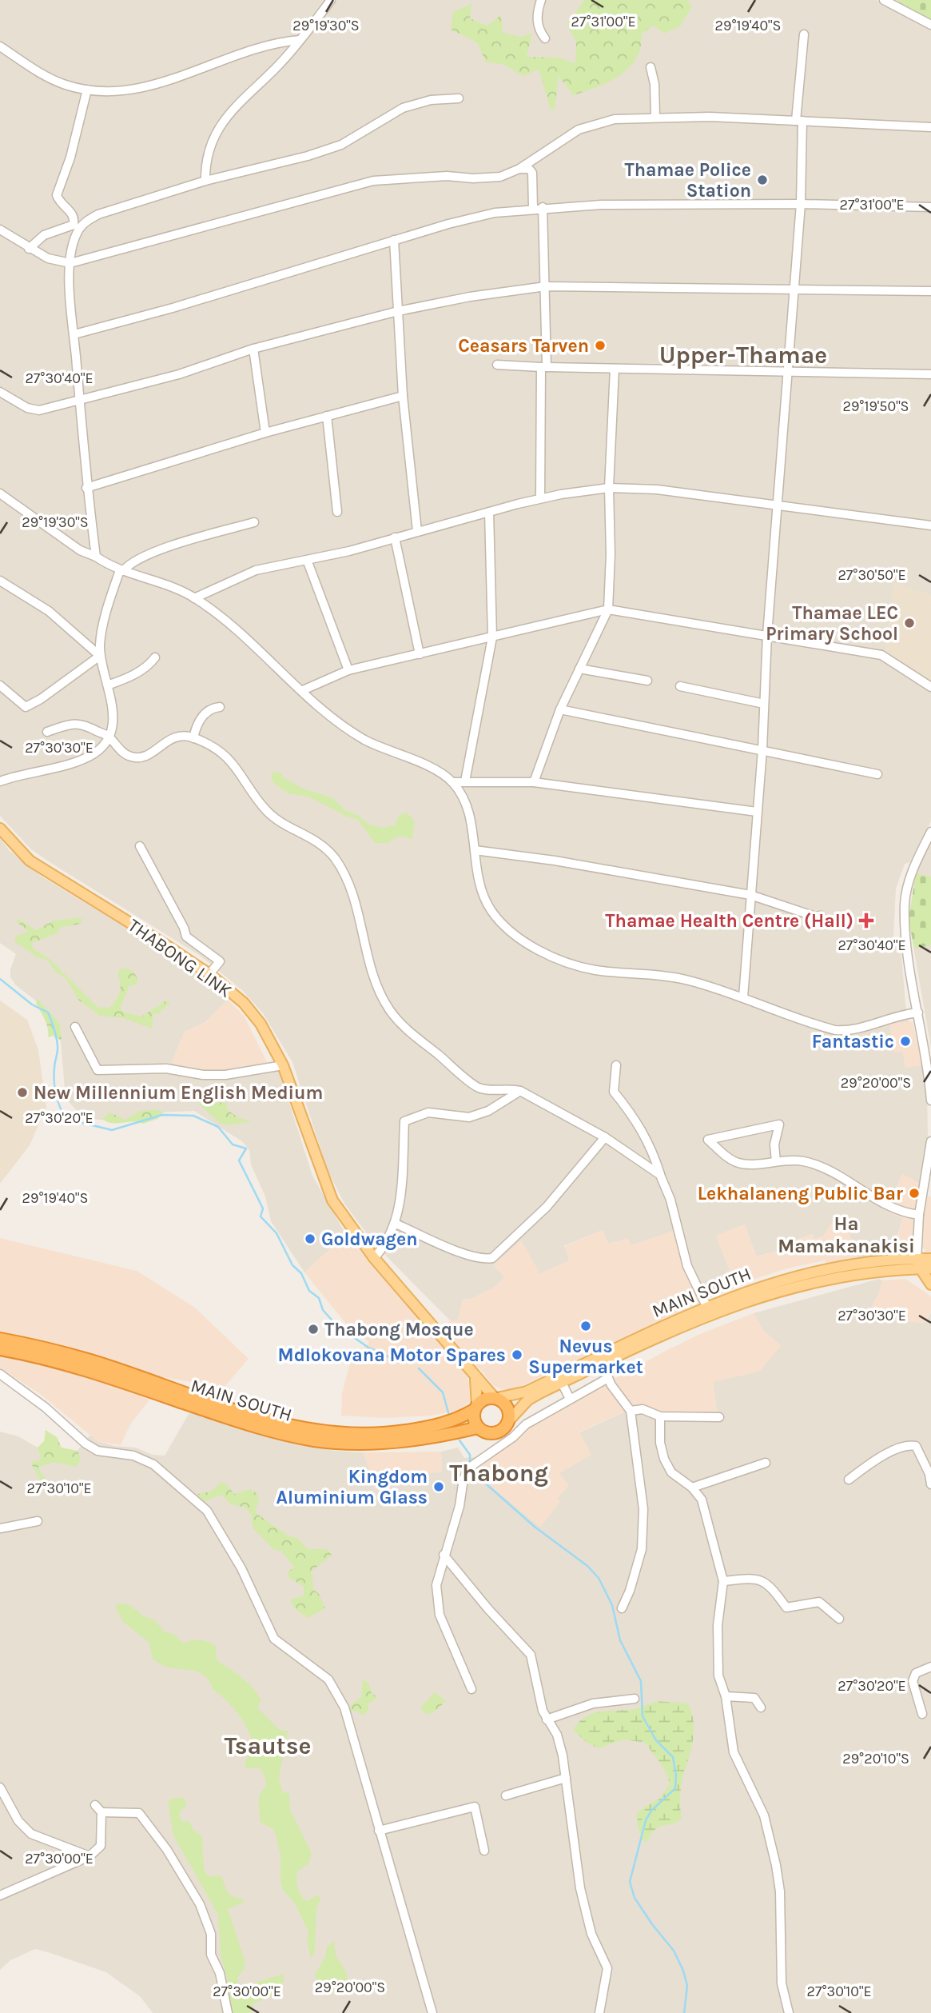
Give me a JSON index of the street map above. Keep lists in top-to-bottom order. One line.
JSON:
{"streets":{"highway":["MAIN SOUTH"],"main road":["THABONG LINK"]},"crossings":[["THABONG LINK","MAIN SOUTH"]],"districts":["Upper-Thamae","Ha Mamakanakisi","Thabong","Tsautse"],"places":{"other":["Thamae Police Station","Ceasars Tarven","Thamae LEC Primary School","Fantastic","New Millennium English Medium","Lekhalaneng Public Bar","Goldwagen","Nevus Supermarket","Thabong Mosque","Mdlokovana Motor Spares","Kingdom Aluminium Glass"],"health":["Thamae Health Centre (Hall)"]},"coordinates":["27°31'00\"E","29°19'30\"S","29°19'40\"S","27°30'40\"E","29°19'50\"S","27°30'50\"E","27°30'30\"E","29°20'00\"S","27°30'20\"E","27°30'10\"E","29°20'10\"S","27°30'00\"E"]}
